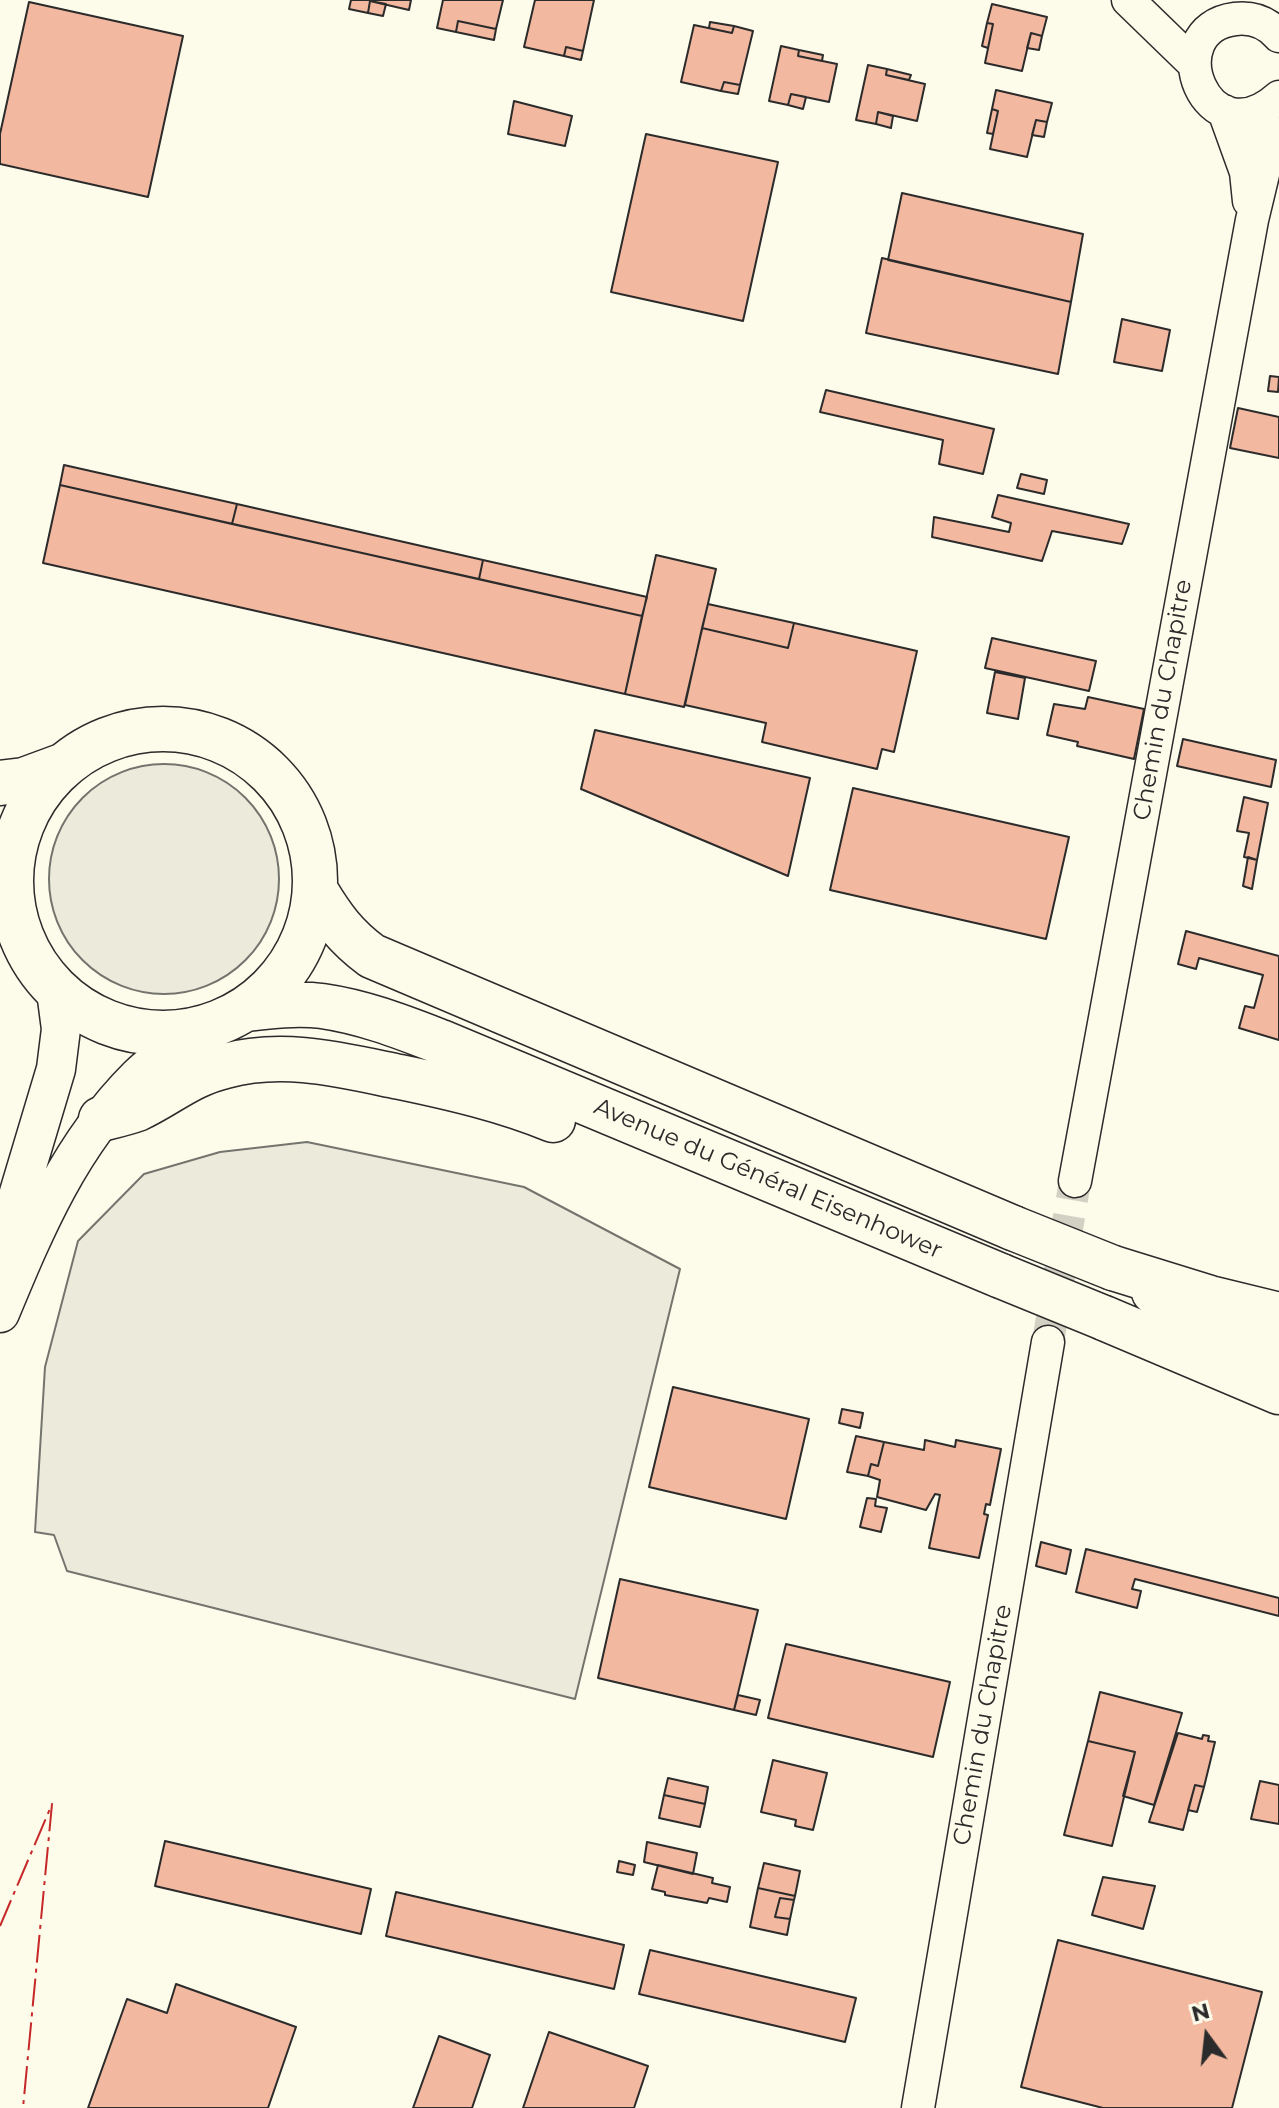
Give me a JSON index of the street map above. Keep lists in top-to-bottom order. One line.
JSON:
{"streets":{"main road":["Avenue du Général Eisenhower"],"street":["Chemin du Chapitre"]},"north":"top"}
